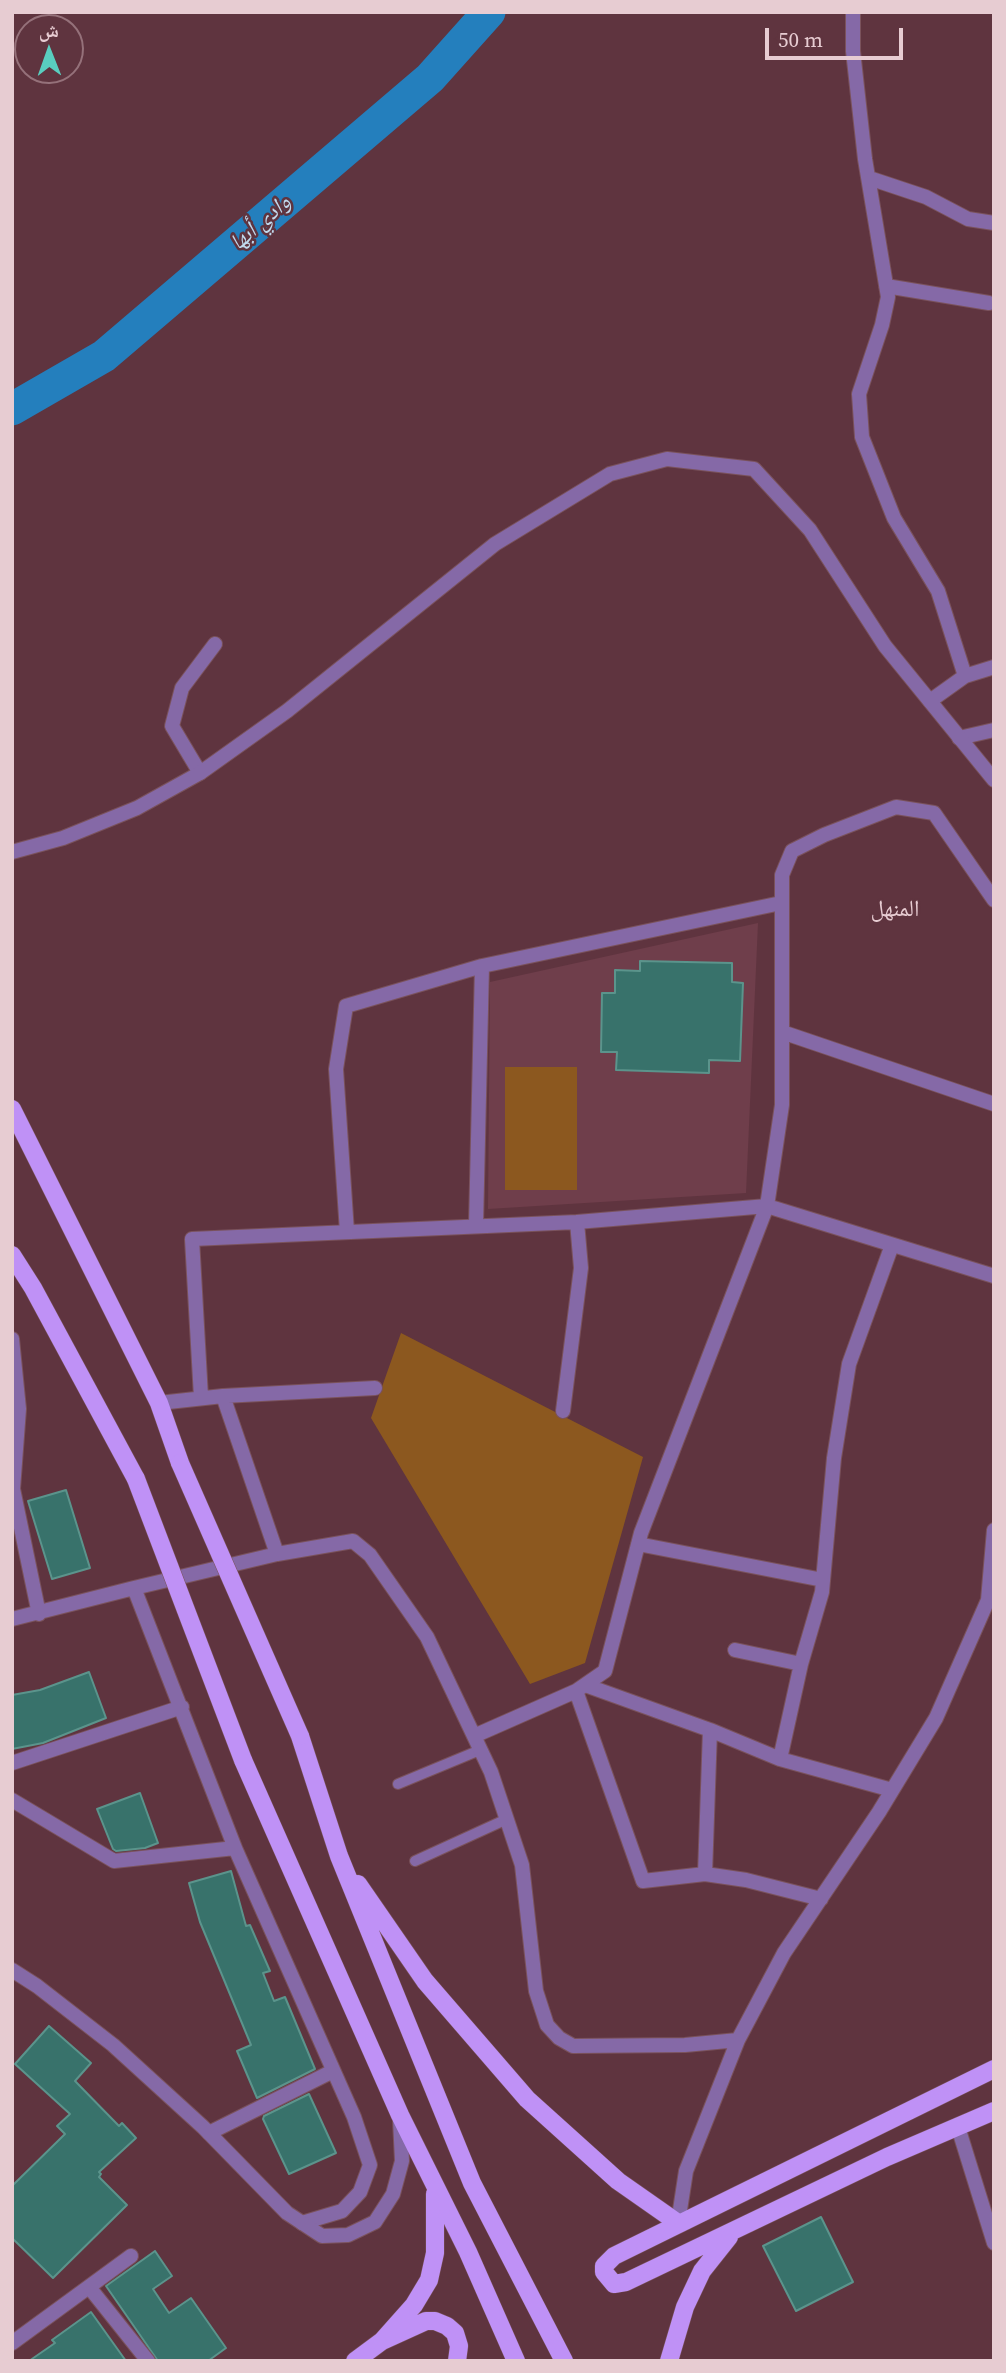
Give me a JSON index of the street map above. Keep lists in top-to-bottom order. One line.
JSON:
{"districts":["المنهل"],"water":["وادي أبها"],"scale_bar":"50 m","north":"top"}
